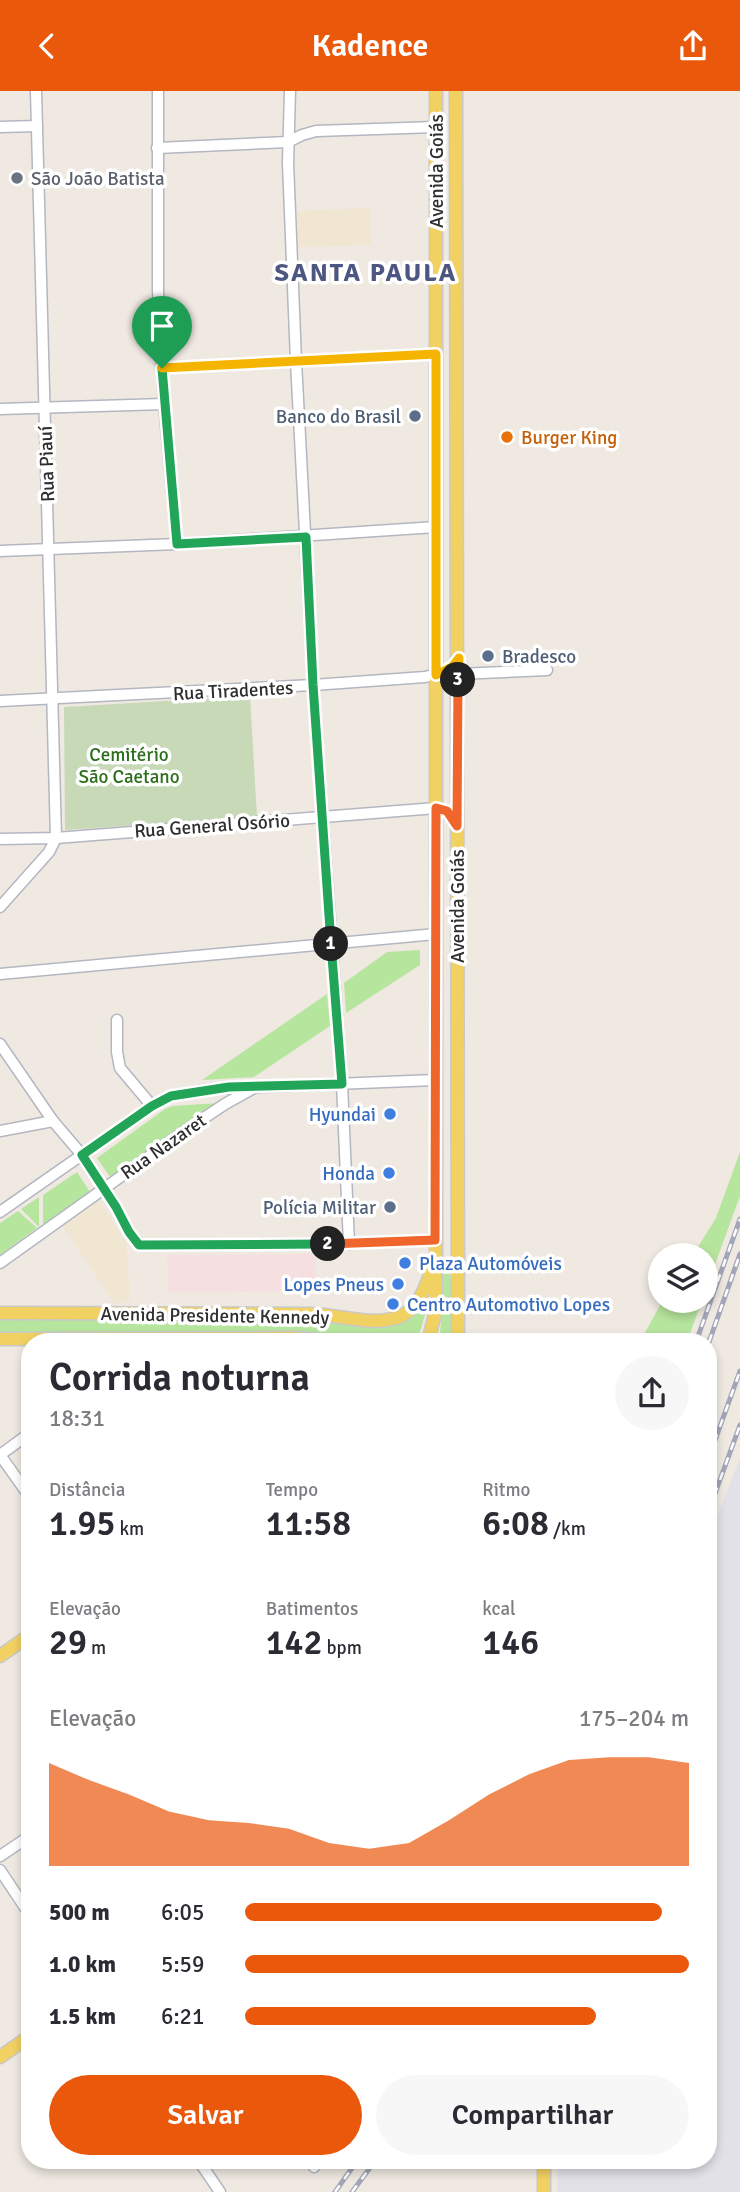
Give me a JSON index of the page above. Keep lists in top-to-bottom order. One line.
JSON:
{"streets":{"main road":["Avenida Goiás","Avenida Presidente Kennedy"],"street":["Rua Piauí","Rua Tiradentes","Rua General Osório","Rua Nazaret"]},"crossings":[["Avenida Goiás","Rua Tiradentes"],["Avenida Goiás","Rua General Osório"],["Avenida Goiás","Rua Nazaret"],["Avenida Goiás","Avenida Presidente Kennedy"],["Rua Piauí","Rua Tiradentes"],["Rua Piauí","Rua General Osório"]],"districts":["SANTA PAULA"],"parks":["Cemitério São Caetano"],"places":["São João Batista","Banco do Brasil","Burger King","Bradesco","Hyundai","Honda","Polícia Militar","Plaza Automóveis","Lopes Pneus","Centro Automotivo Lopes"],"page":{"header":"Kadence","pins":["3","1","2"],"heading":["Corrida noturna","18:31"],"stats":[["Distância","1.95 km"],["Tempo","11:58"],["Ritmo","6:08 /km"],["Elevação","29 m"],["Batimentos","142 bpm"],["kcal","146"]],"chart":["Elevação","175–204 m"],"list":[{"name":"500 m","note":"6:05"},{"name":"1.0 km","note":"5:59"},{"name":"1.5 km","note":"6:21"}],"buttons":["Salvar","Compartilhar"]}}
